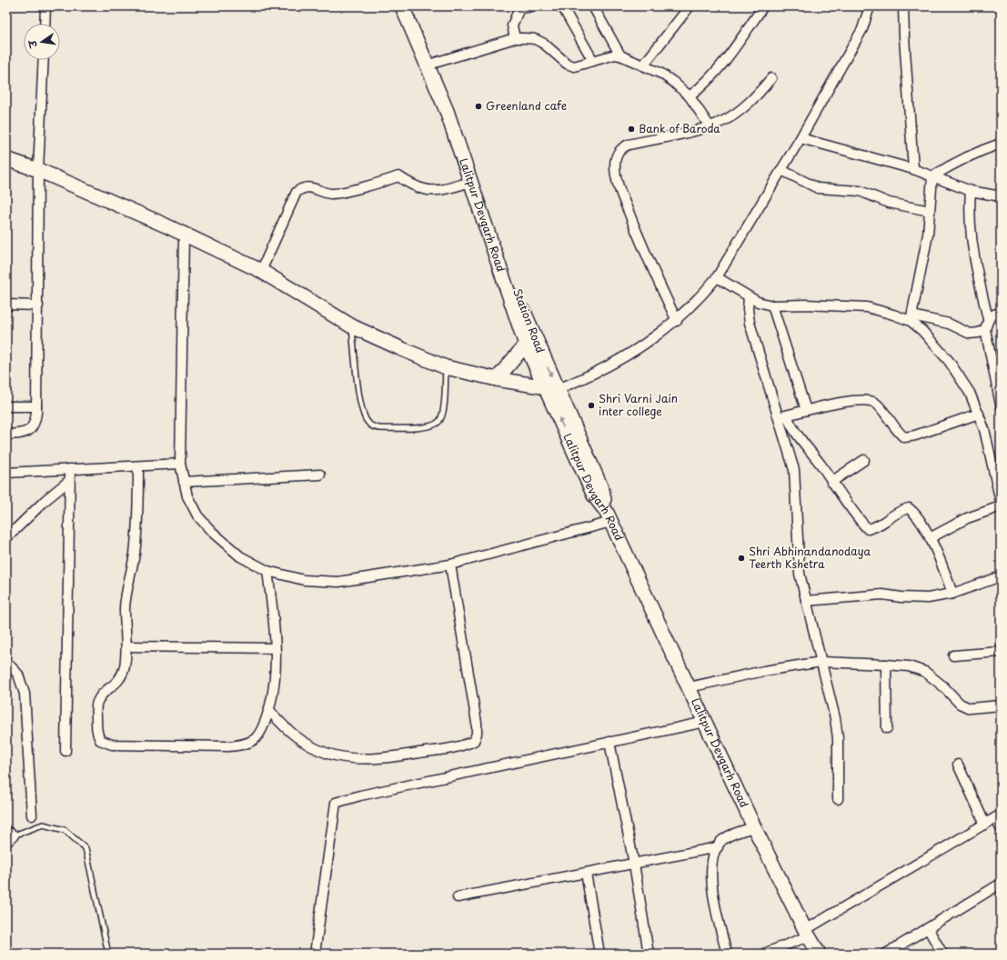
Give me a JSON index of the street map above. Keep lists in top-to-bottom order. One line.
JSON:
{"streets":{"main road":["Lalitpur Devgarh Road","Station Road"]},"crossings":[["Lalitpur Devgarh Road","Station Road"]],"places":["Greenland cafe","Bank of Baroda","Shri Varni Jain inter college","Shri Abhinandanodaya Teerth Kshetra"],"north":"left"}
